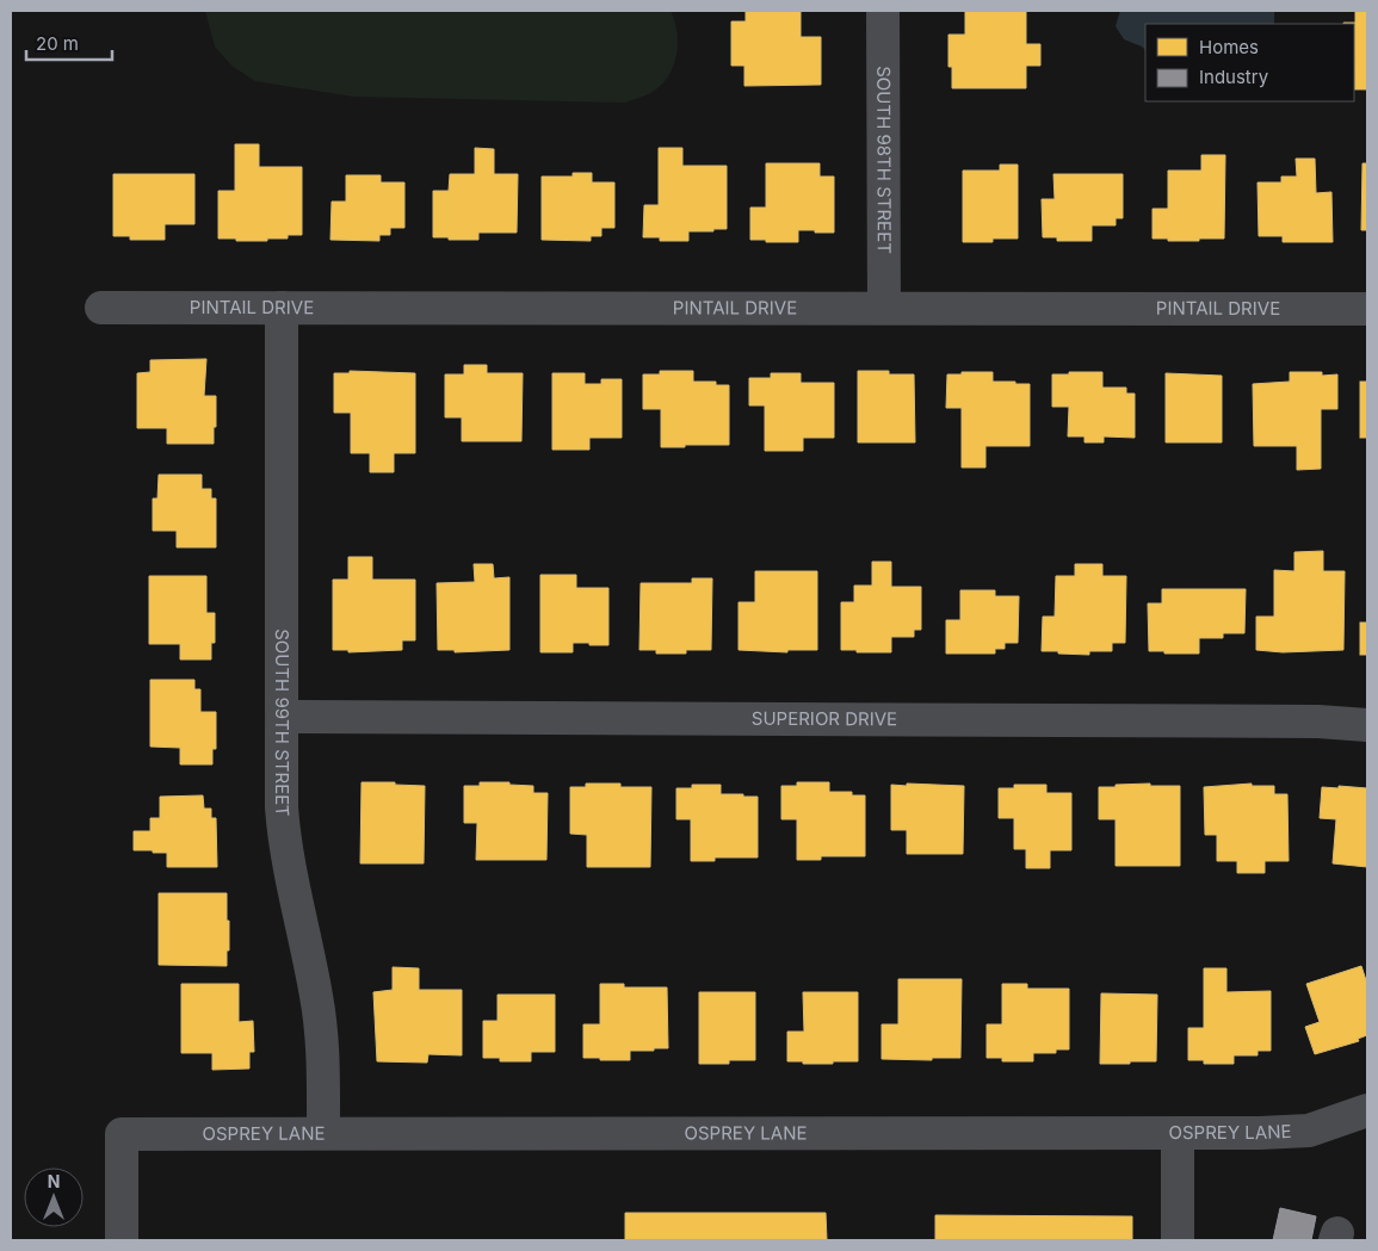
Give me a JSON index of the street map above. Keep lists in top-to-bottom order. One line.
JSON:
{"streets":{"street":["SOUTH 98TH STREET","PINTAIL DRIVE","SUPERIOR DRIVE","SOUTH 99TH STREET","OSPREY LANE"]},"crossings":[["SOUTH 98TH STREET","PINTAIL DRIVE"],["PINTAIL DRIVE","SOUTH 99TH STREET"],["SUPERIOR DRIVE","SOUTH 99TH STREET"],["SOUTH 99TH STREET","OSPREY LANE"]],"legend":["Homes","Industry"],"scale_bar":"20 m","north":"top"}
